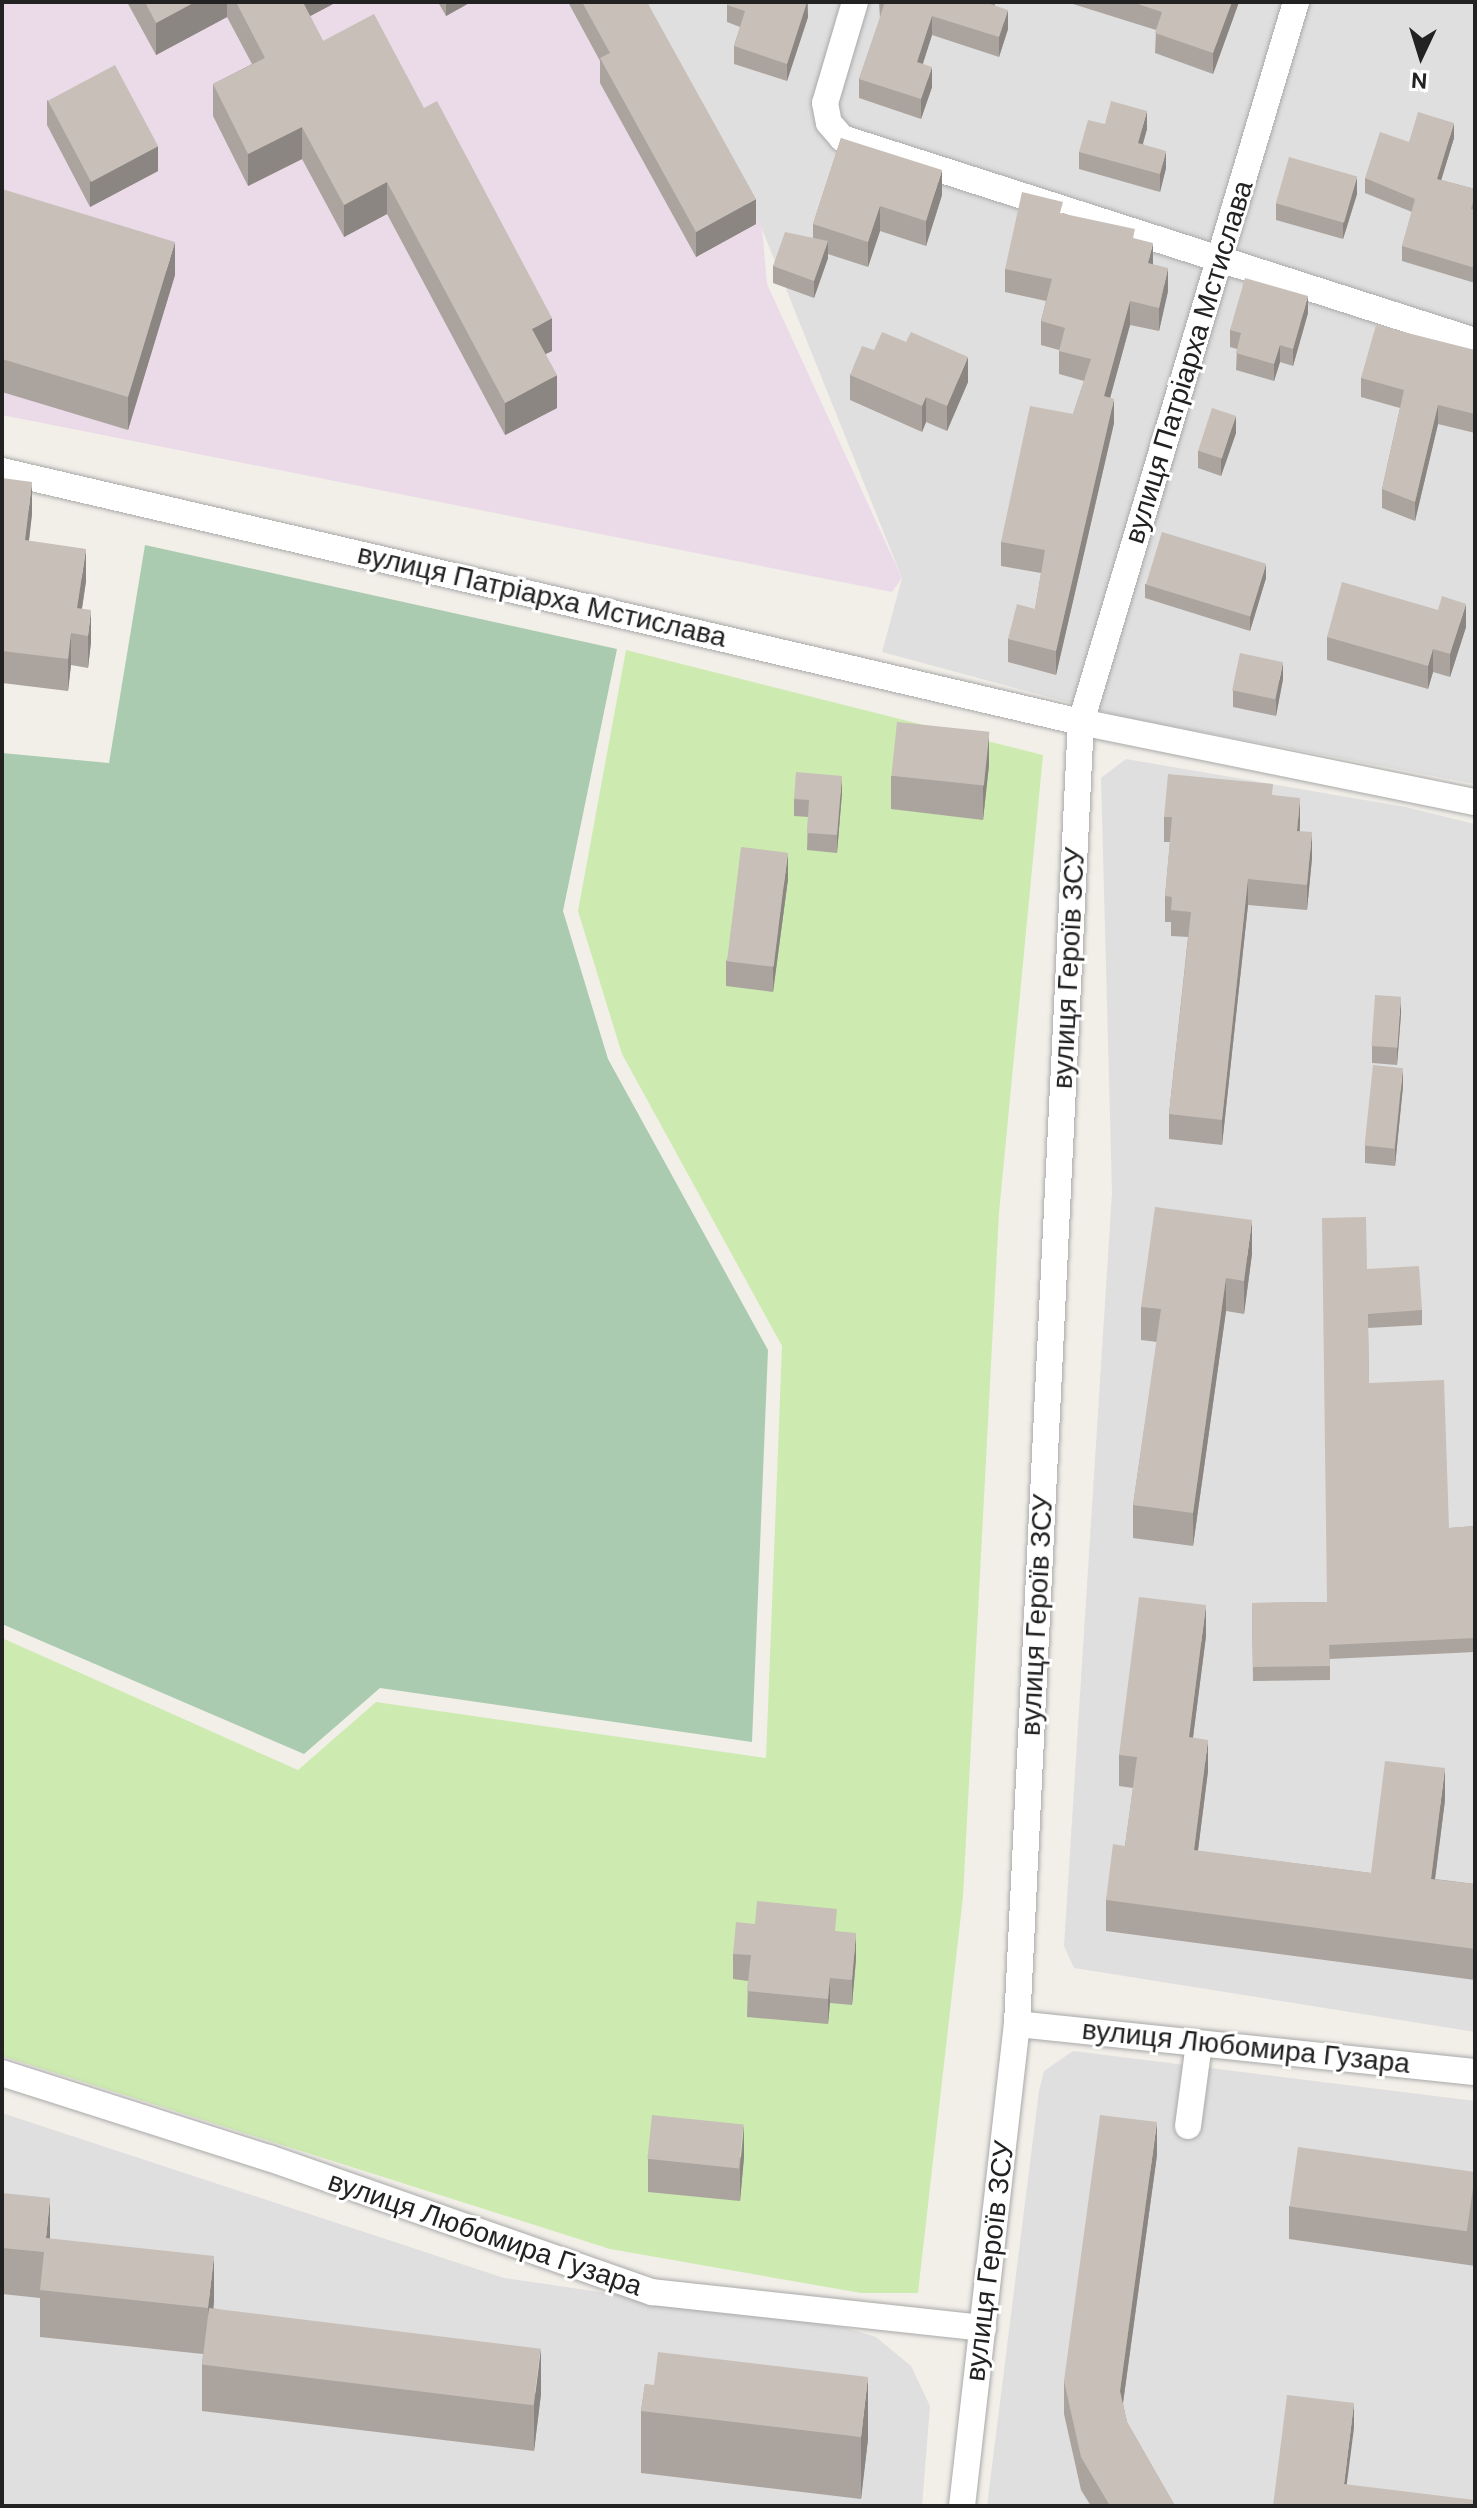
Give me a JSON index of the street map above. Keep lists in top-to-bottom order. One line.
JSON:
{"streets":{"street":["вулиця Патріарха Мстислава","вулиця Героїв ЗСУ","вулиця Любомира Гузара"]},"crossings":[["вулиця Патріарха Мстислава","вулиця Героїв ЗСУ"],["вулиця Героїв ЗСУ","вулиця Любомира Гузара"]],"north":"bottom"}
